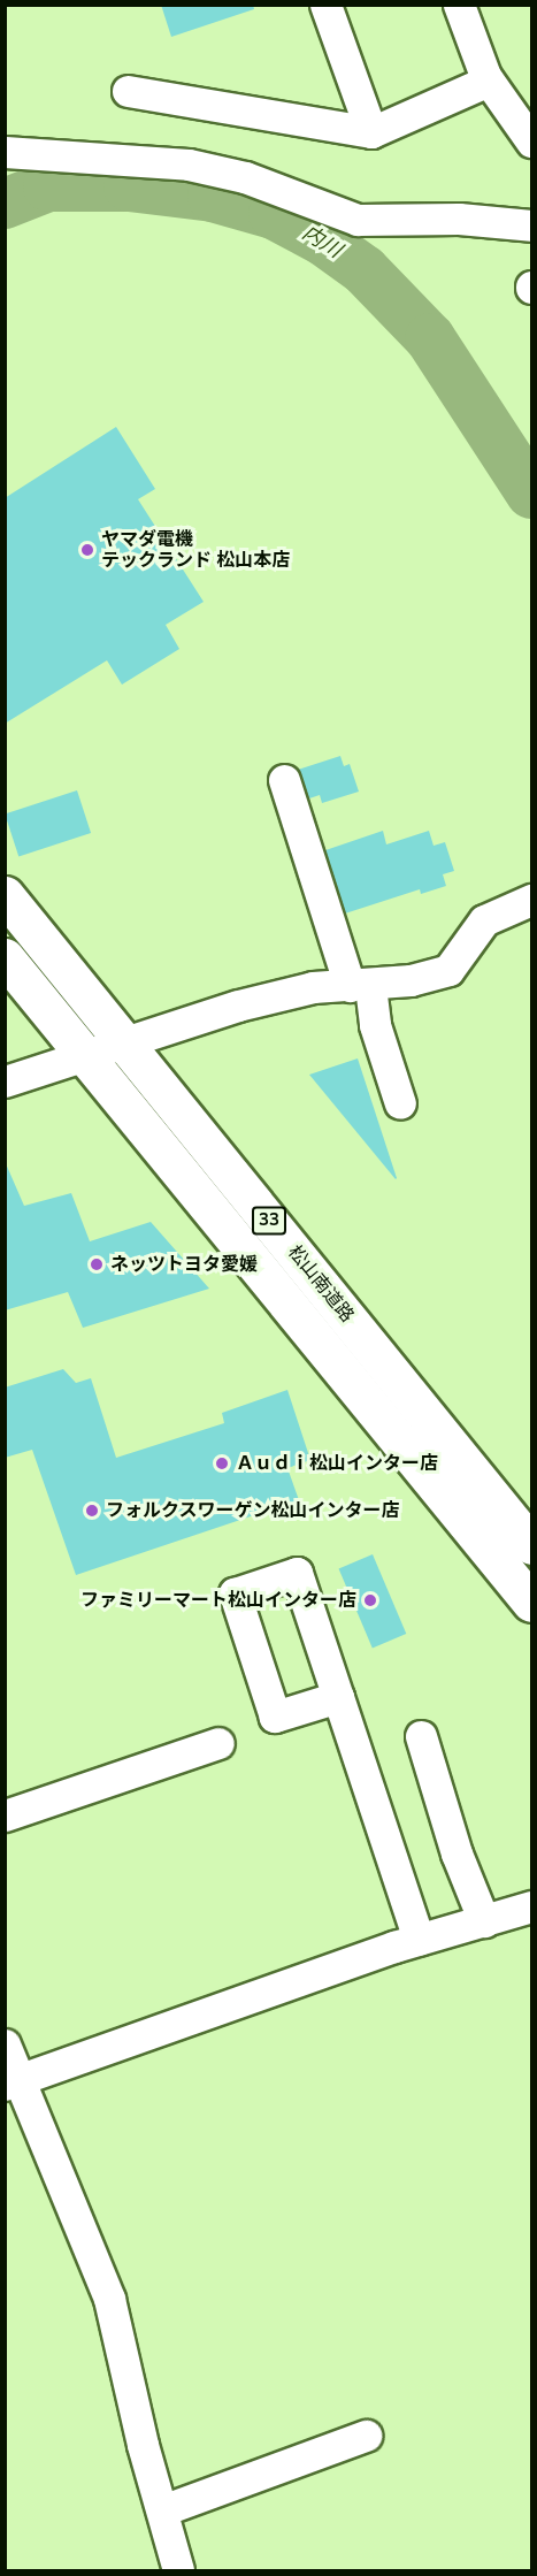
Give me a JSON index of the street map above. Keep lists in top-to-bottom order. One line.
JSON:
{"streets":{"highway":["33","松山南道路"]},"water":["内川"],"places":["ヤマダ電機 テックランド 松山本店","ネッツトヨタ愛媛","Ａｕｄｉ松山インター店","フォルクスワーゲン松山インター店","ファミリーマート松山インター店"]}
